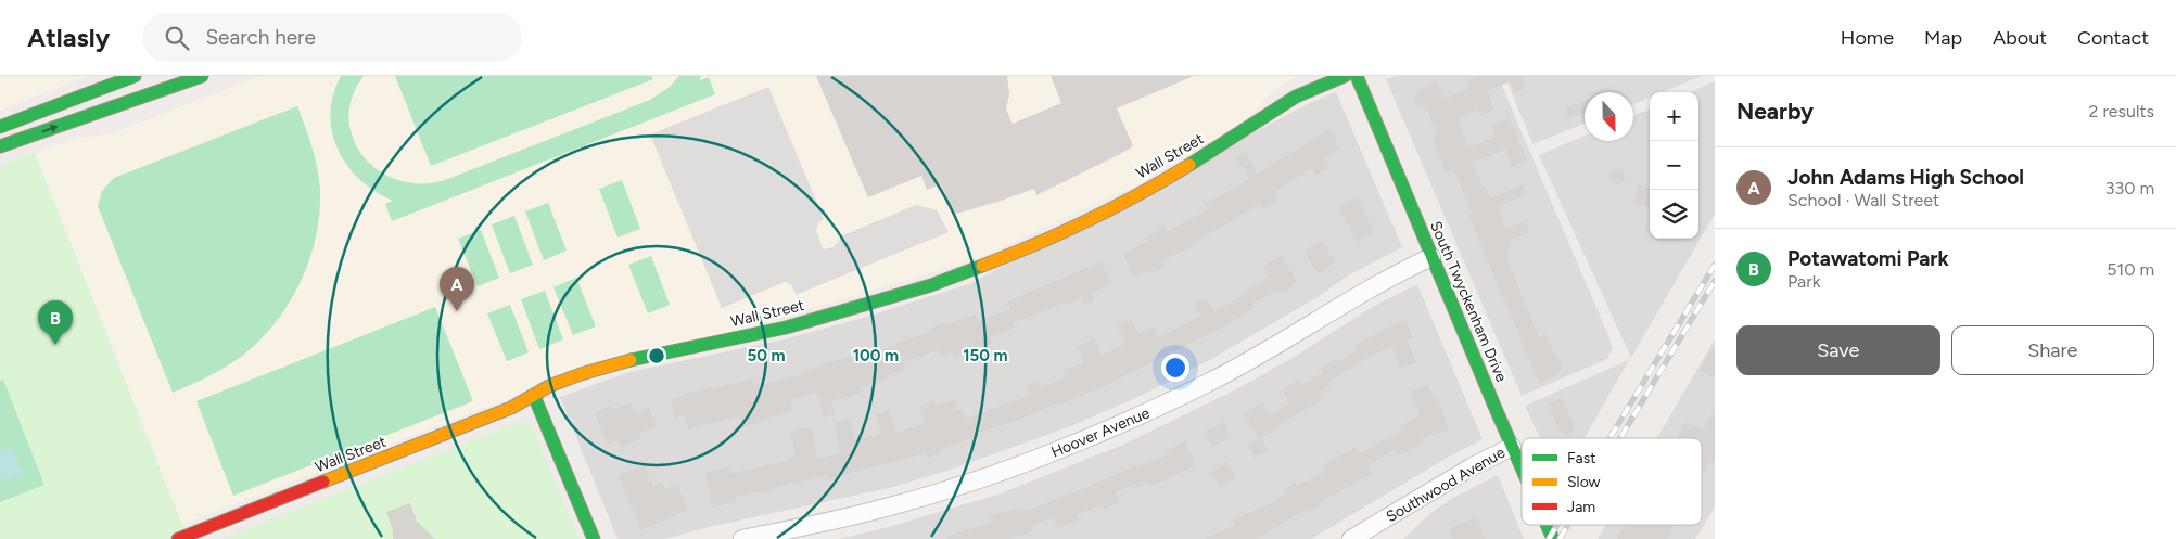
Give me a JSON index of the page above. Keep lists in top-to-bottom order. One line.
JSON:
{"streets":{"street":["Wall Street","South Twyckenham Drive","Hoover Avenue","Southwood Avenue"]},"crossings":[["South Twyckenham Drive","Hoover Avenue"],["South Twyckenham Drive","Southwood Avenue"]],"legend":["Fast","Slow","Jam"],"north":"bottom","page":{"header":"Atlasly","search":"Search here","nav":["Home","Map","About","Contact"],"heading":["Nearby","2 results"],"map_buttons":["+","−"],"list":[{"mark":"A","name":"John Adams High School","note":"School · Wall Street","value":"330 m"},{"mark":"B","name":"Potawatomi Park","note":"Park","value":"510 m"}],"pins":["A","B"],"buttons":["Save","Share"]},"rings":["50 m","100 m","150 m"]}
